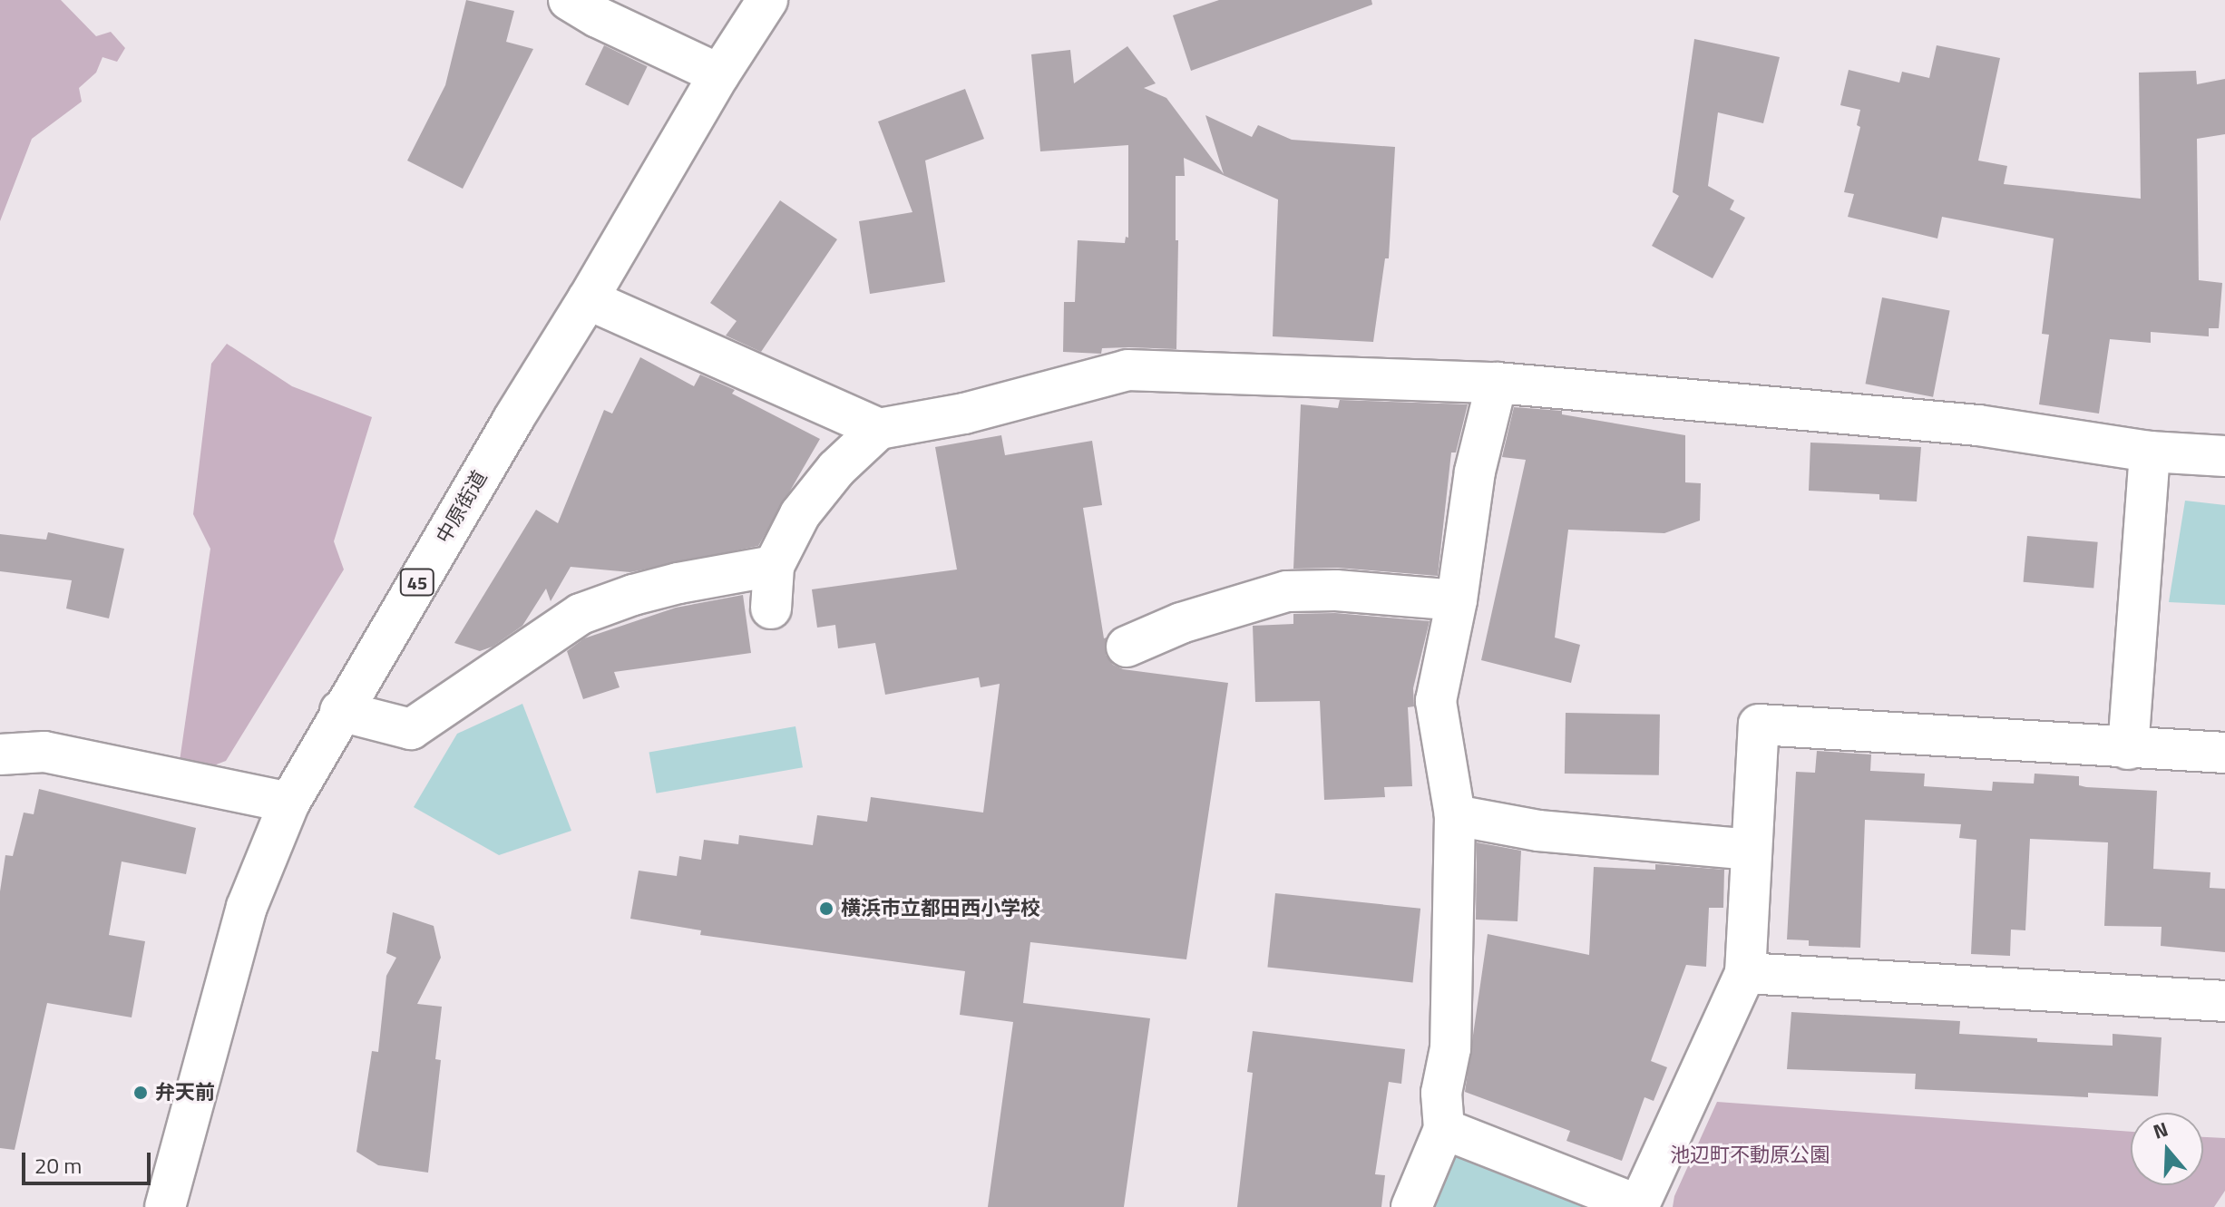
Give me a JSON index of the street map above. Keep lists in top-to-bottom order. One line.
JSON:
{"streets":{"street":["中原街道","45"]},"parks":["池辺町不動原公園"],"places":["横浜市立都田西小学校","弁天前"],"scale_bar":"20 m","north":"top"}
